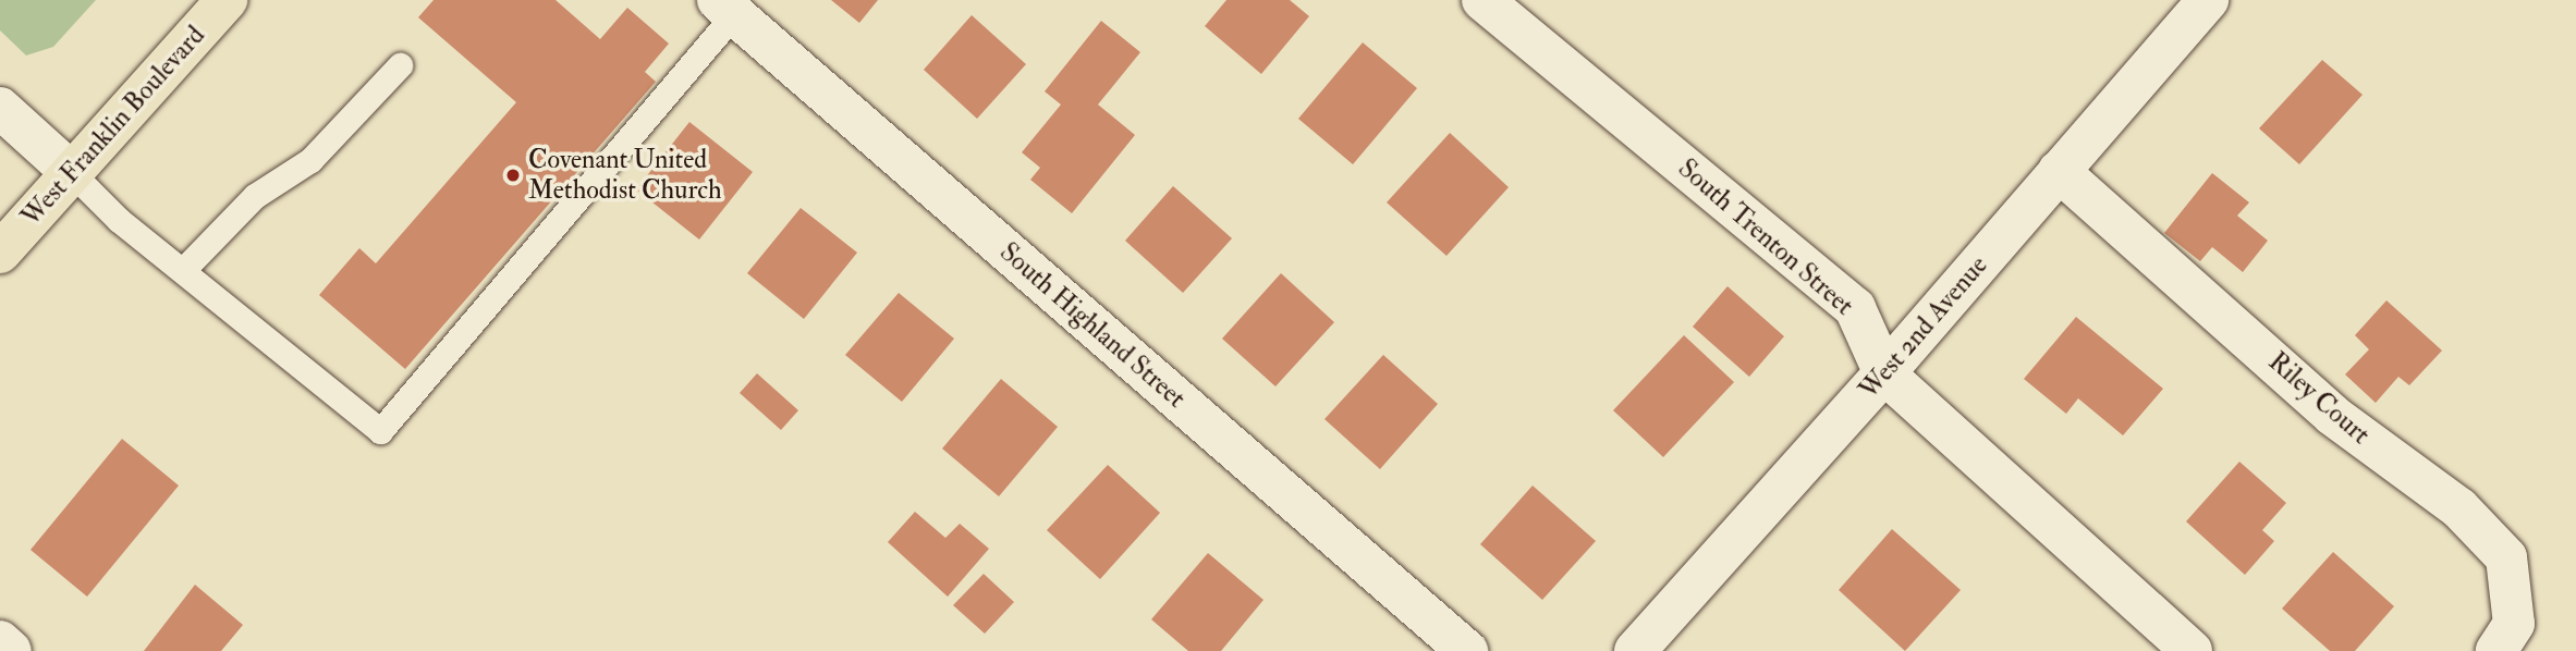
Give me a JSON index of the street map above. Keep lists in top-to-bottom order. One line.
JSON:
{"streets":{"main road":["West Franklin Boulevard"],"street":["South Trenton Street","South Highland Street","West 2nd Avenue","Riley Court"]},"crossings":[["South Trenton Street","West 2nd Avenue"],["West 2nd Avenue","Riley Court"]],"places":["Covenant United Methodist Church"]}
